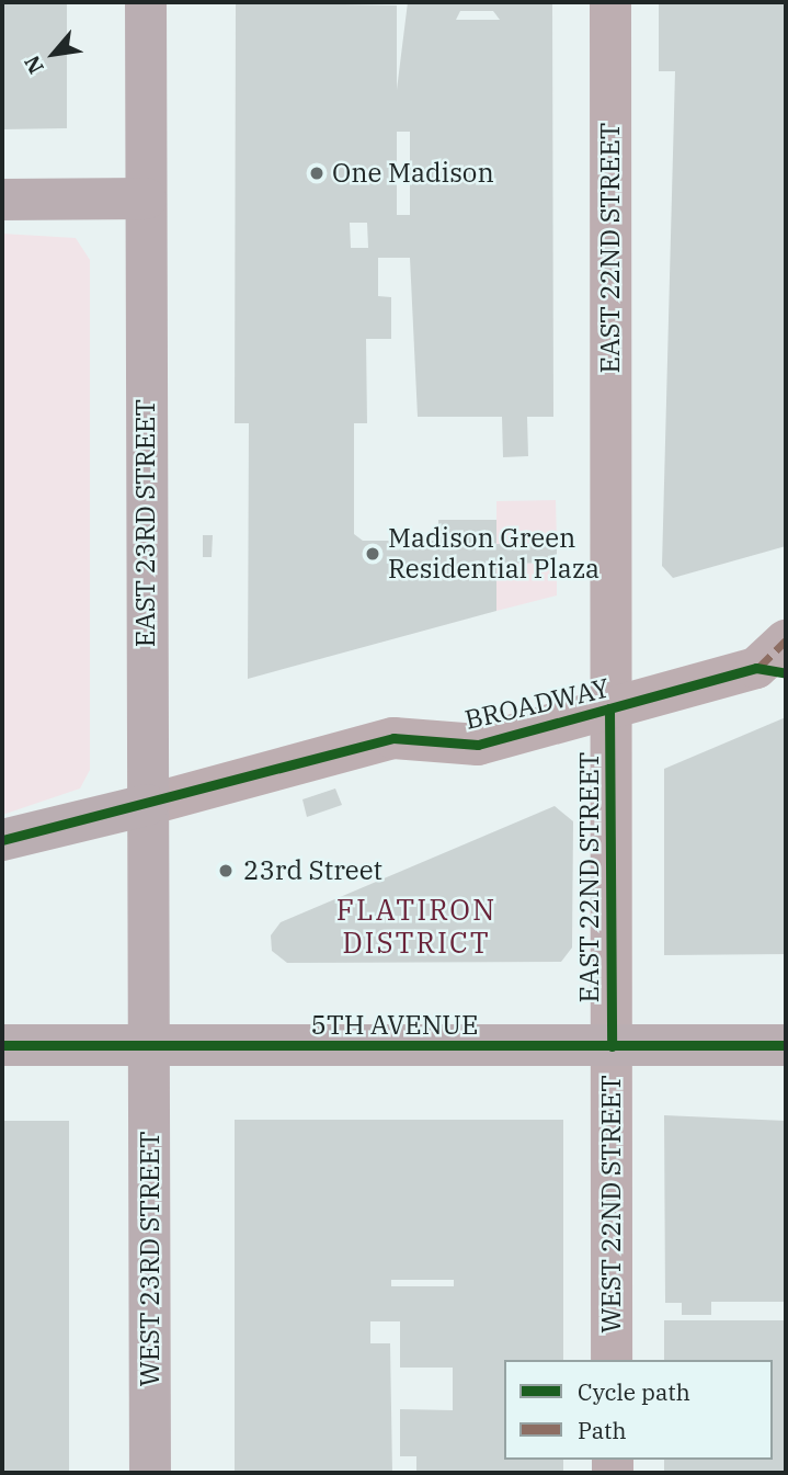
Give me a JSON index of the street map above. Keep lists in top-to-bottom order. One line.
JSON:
{"streets":{"main road":["EAST 23RD STREET","5TH AVENUE","WEST 23RD STREET"],"street":["EAST 22ND STREET","BROADWAY","WEST 22ND STREET"]},"crossings":[["EAST 22ND STREET","BROADWAY"],["EAST 22ND STREET","5TH AVENUE"],["EAST 22ND STREET","WEST 22ND STREET"],["EAST 23RD STREET","BROADWAY"],["EAST 23RD STREET","5TH AVENUE"],["EAST 23RD STREET","WEST 23RD STREET"],["5TH AVENUE","WEST 22ND STREET"],["5TH AVENUE","WEST 23RD STREET"]],"districts":["FLATIRON DISTRICT"],"places":["One Madison","Madison Green Residential Plaza","23rd Street"],"legend":["Cycle path","Path"],"north":"bottom left"}
